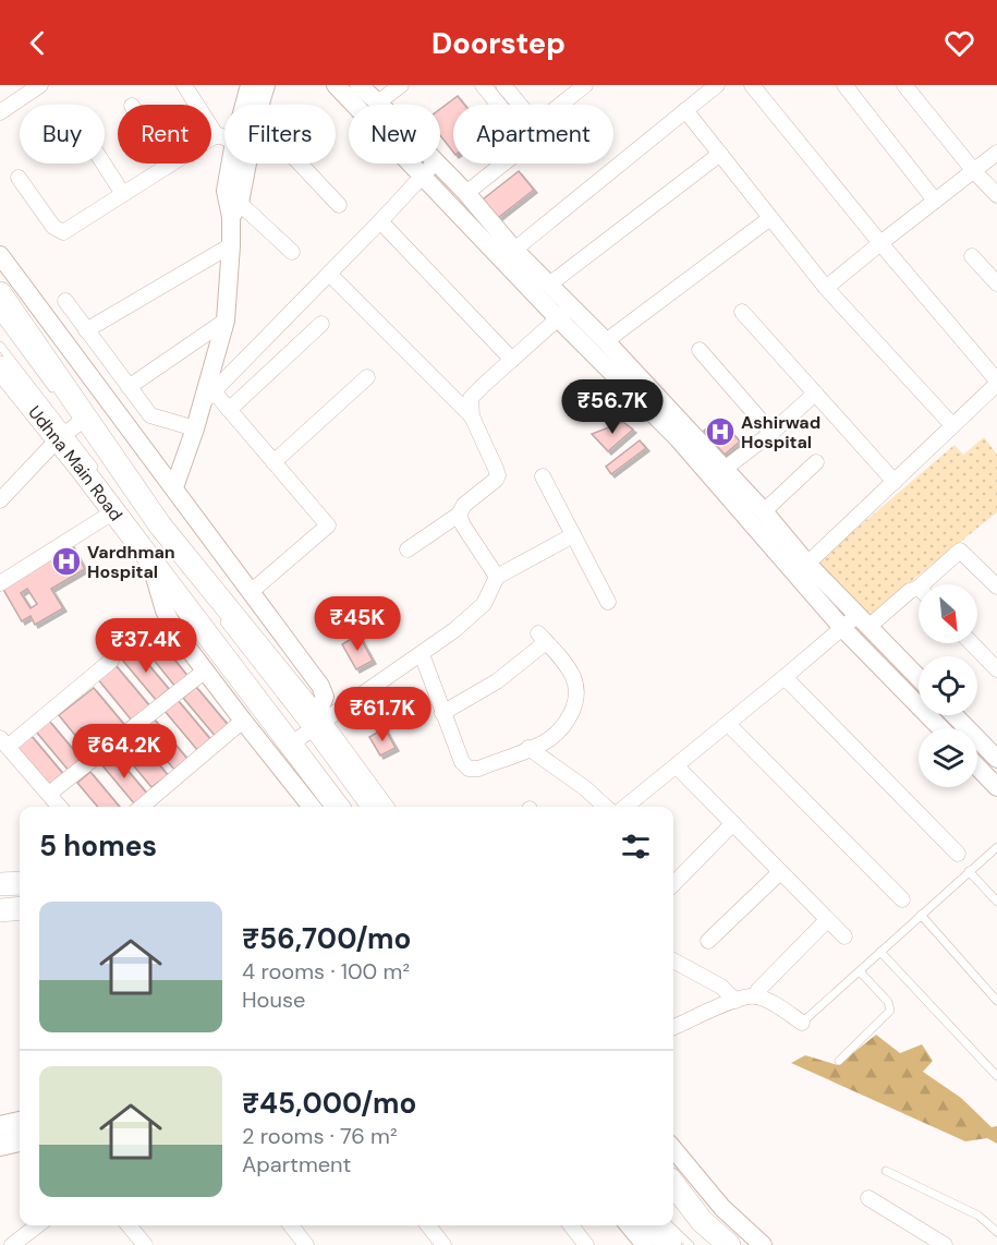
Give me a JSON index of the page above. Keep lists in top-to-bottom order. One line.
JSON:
{"streets":{"main road":["Udhna Main Road"]},"places":{"hospital":["Ashirwad Hospital","Vardhman Hospital"]},"north":"bottom right","page":{"header":"Doorstep","chip":["Buy","Rent","Filters","New","Apartment"],"price":["₹56.7K","₹45K","₹37.4K","₹61.7K","₹64.2K"],"heading":"5 homes","list":[{"name":"₹56,700/mo","note":"4 rooms · 100 m² · House"},{"name":"₹45,000/mo","note":"2 rooms · 76 m² · Apartment"}]}}
